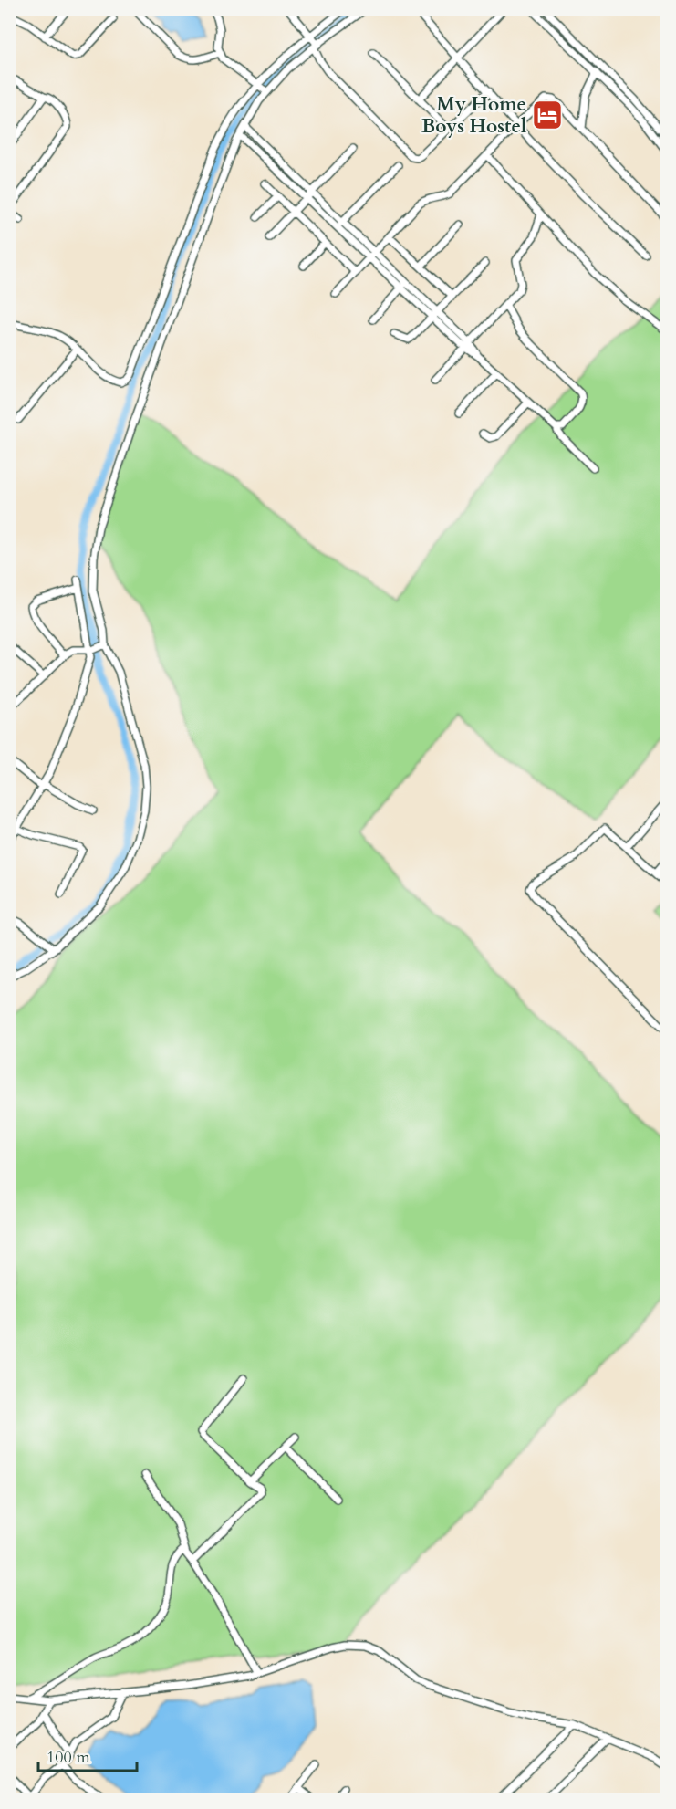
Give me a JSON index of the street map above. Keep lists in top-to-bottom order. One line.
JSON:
{"places":{"hotel":["My Home Boys Hostel"]},"scale_bar":"100 m"}
